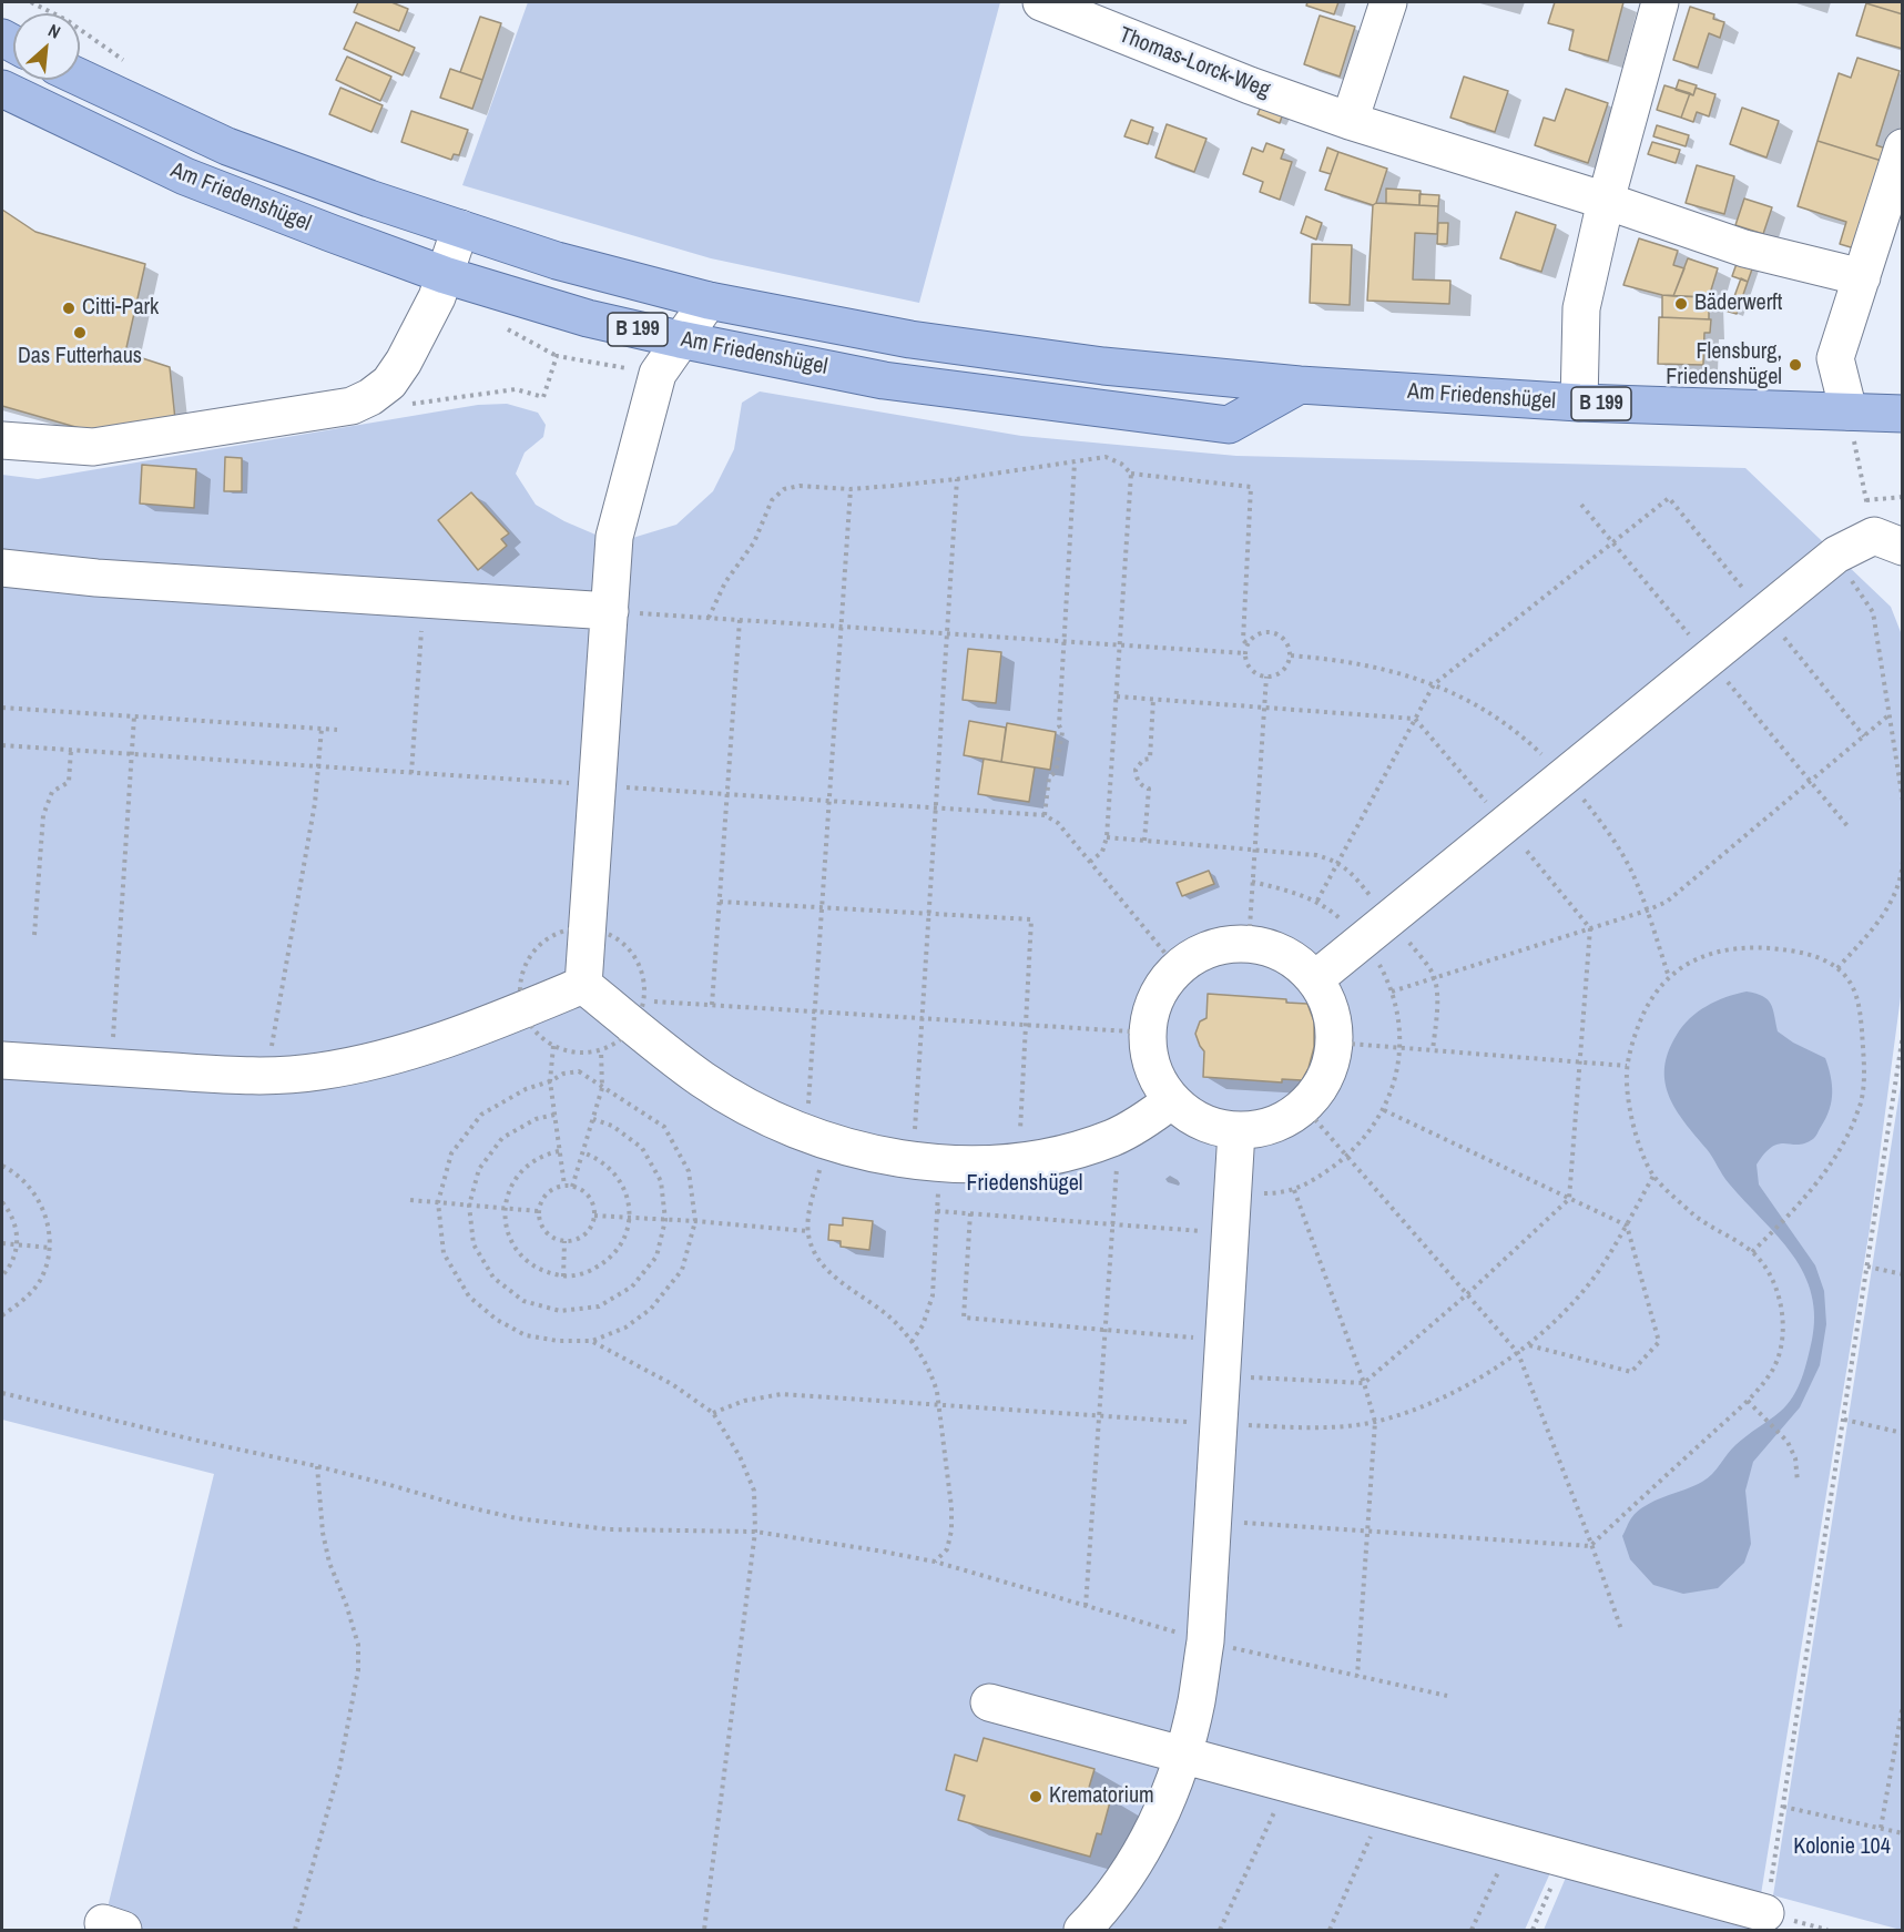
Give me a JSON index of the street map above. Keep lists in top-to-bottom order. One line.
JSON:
{"streets":{"main road":["Am Friedenshügel","B 199"],"street":["Thomas-Lorck-Weg"]},"parks":["Friedenshügel","Kolonie 104"],"places":["Bäderwerft","Citti-Park","Das Futterhaus","Flensburg, Friedenshügel","Krematorium"],"north":"top right"}
